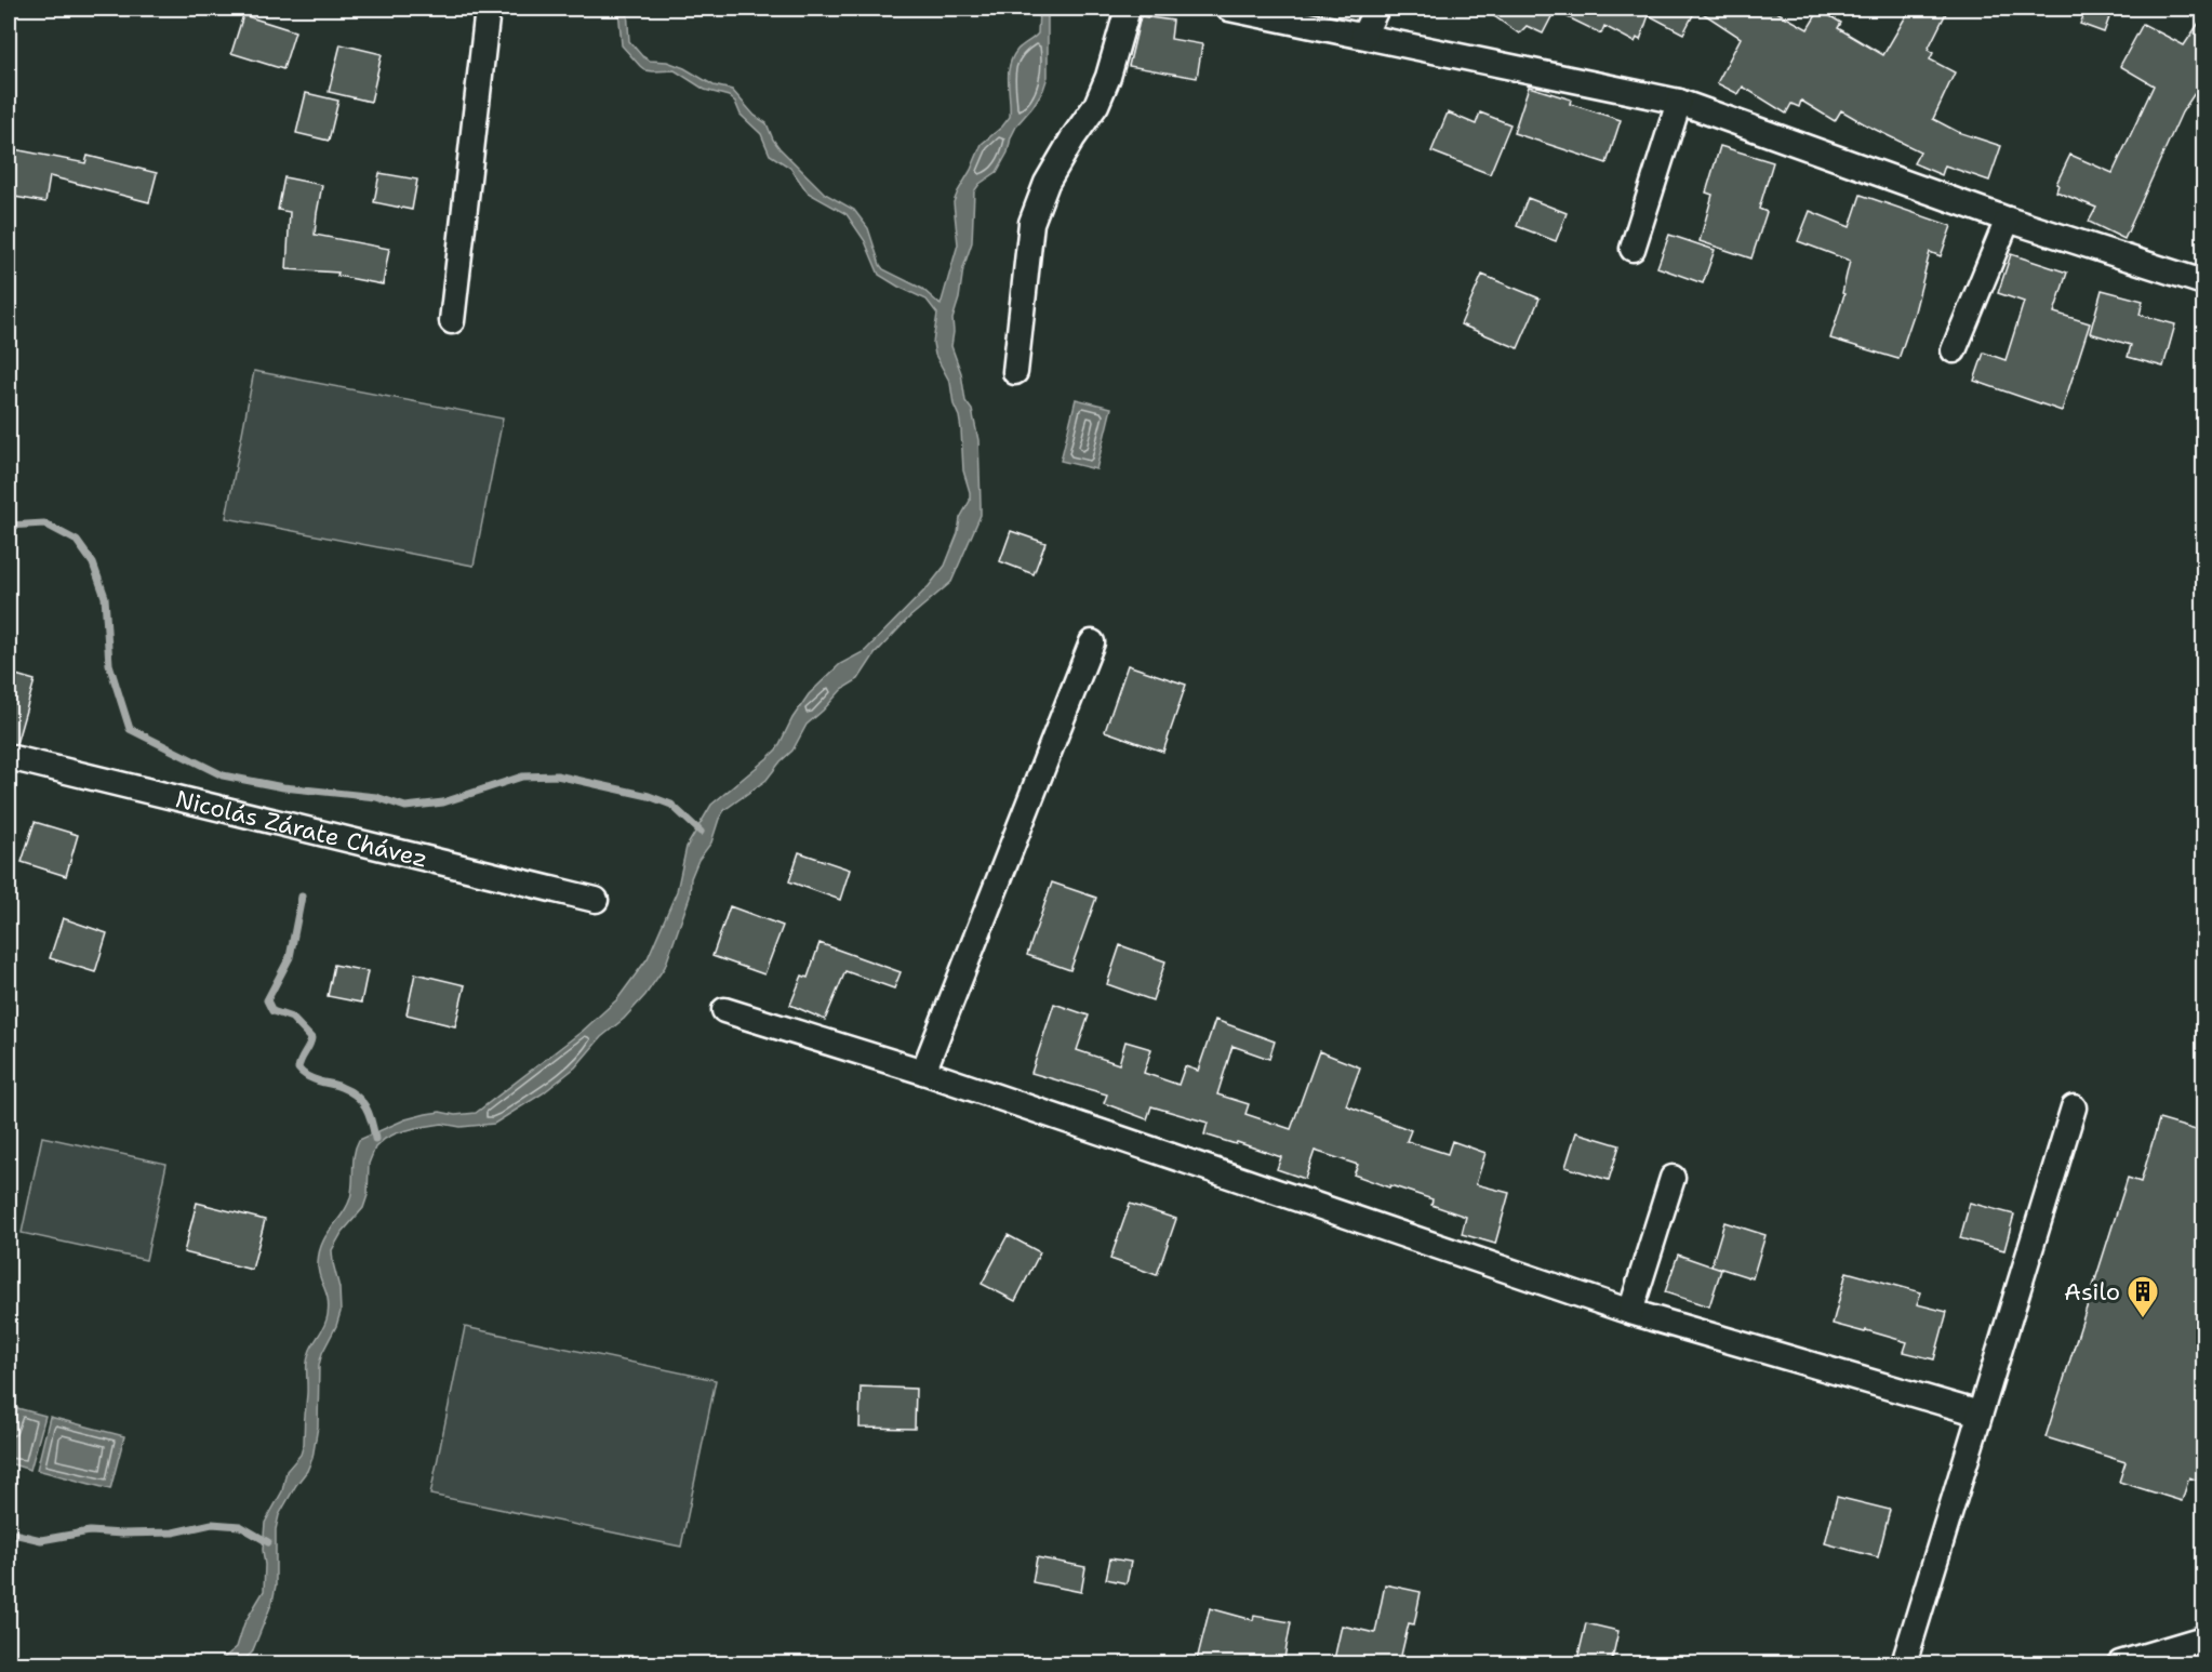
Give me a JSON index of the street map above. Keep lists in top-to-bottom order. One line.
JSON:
{"streets":{"street":["Nicolás Zárate Chávez"]},"places":{"building":["Asilo"]}}
